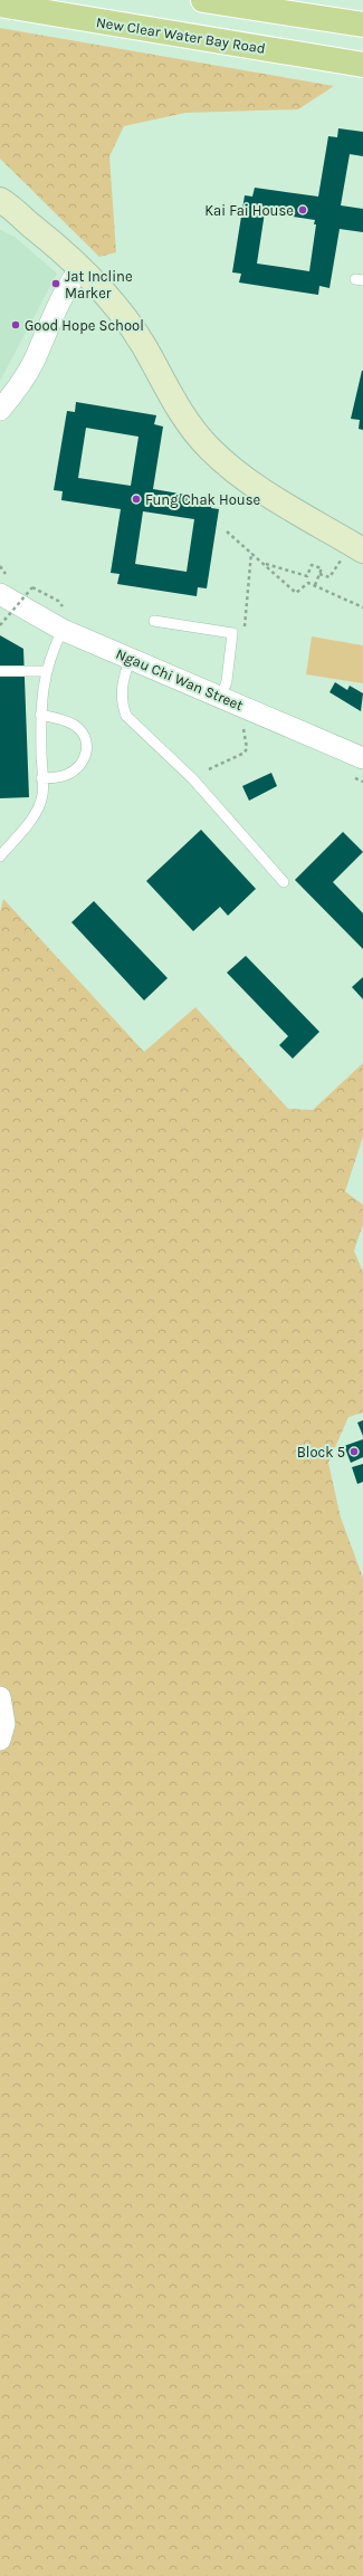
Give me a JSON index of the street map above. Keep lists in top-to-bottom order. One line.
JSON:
{"streets":{"main road":["New Clear Water Bay Road"],"street":["Ngau Chi Wan Street"]},"places":["Kai Fai House","Jat Incline Marker","Good Hope School","Fung Chak House","Block 5"]}
